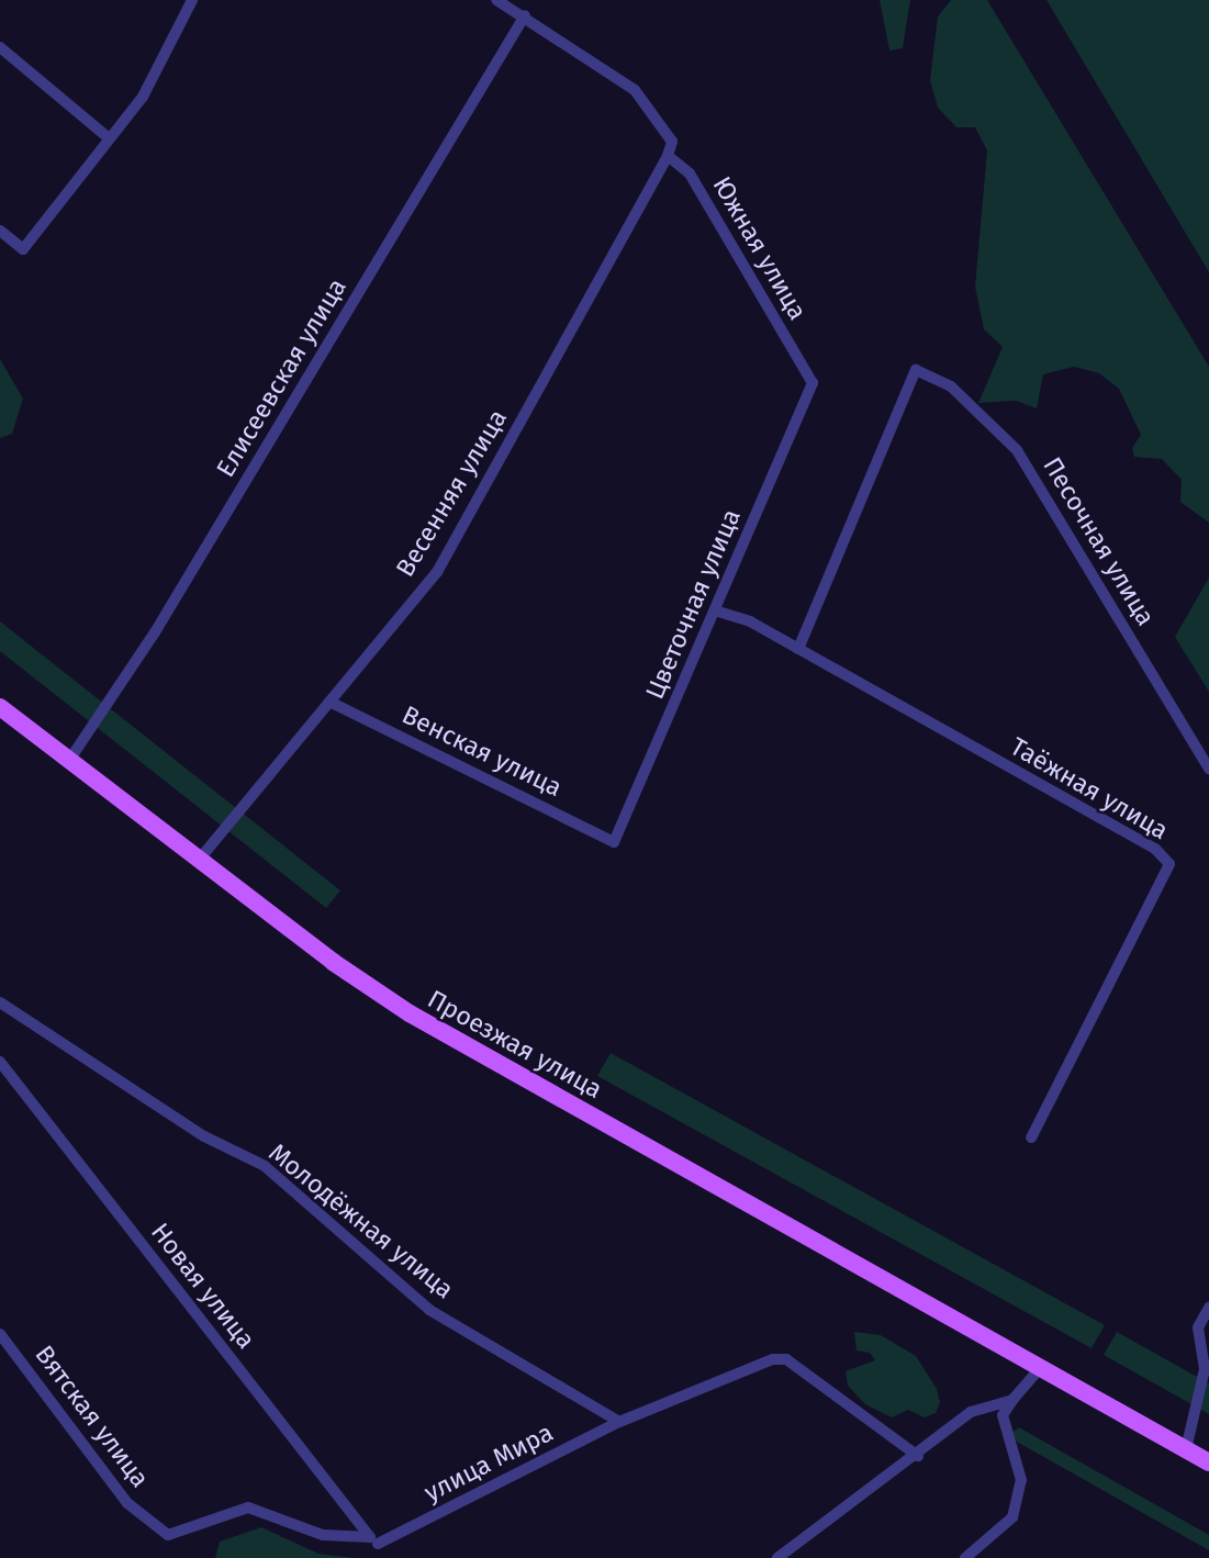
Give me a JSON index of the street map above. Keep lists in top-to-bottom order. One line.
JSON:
{"streets":{"main road":["Проезжая улица"],"street":["Южная улица","Елисеевская улица","Весенняя улица","Песочная улица","Цветочная улица","Венская улица","Таёжная улица","Молодёжная улица","Новая улица","Вятская улица","улица Мира"]},"crossings":[["Южная улица","Весенняя улица"],["Южная улица","Цветочная улица"],["Елисеевская улица","Проезжая улица"],["Весенняя улица","Венская улица"],["Весенняя улица","Проезжая улица"],["Песочная улица","Таёжная улица"],["Цветочная улица","Венская улица"],["Цветочная улица","Таёжная улица"],["Молодёжная улица","улица Мира"],["Новая улица","Вятская улица"],["Новая улица","улица Мира"],["Вятская улица","улица Мира"]]}
